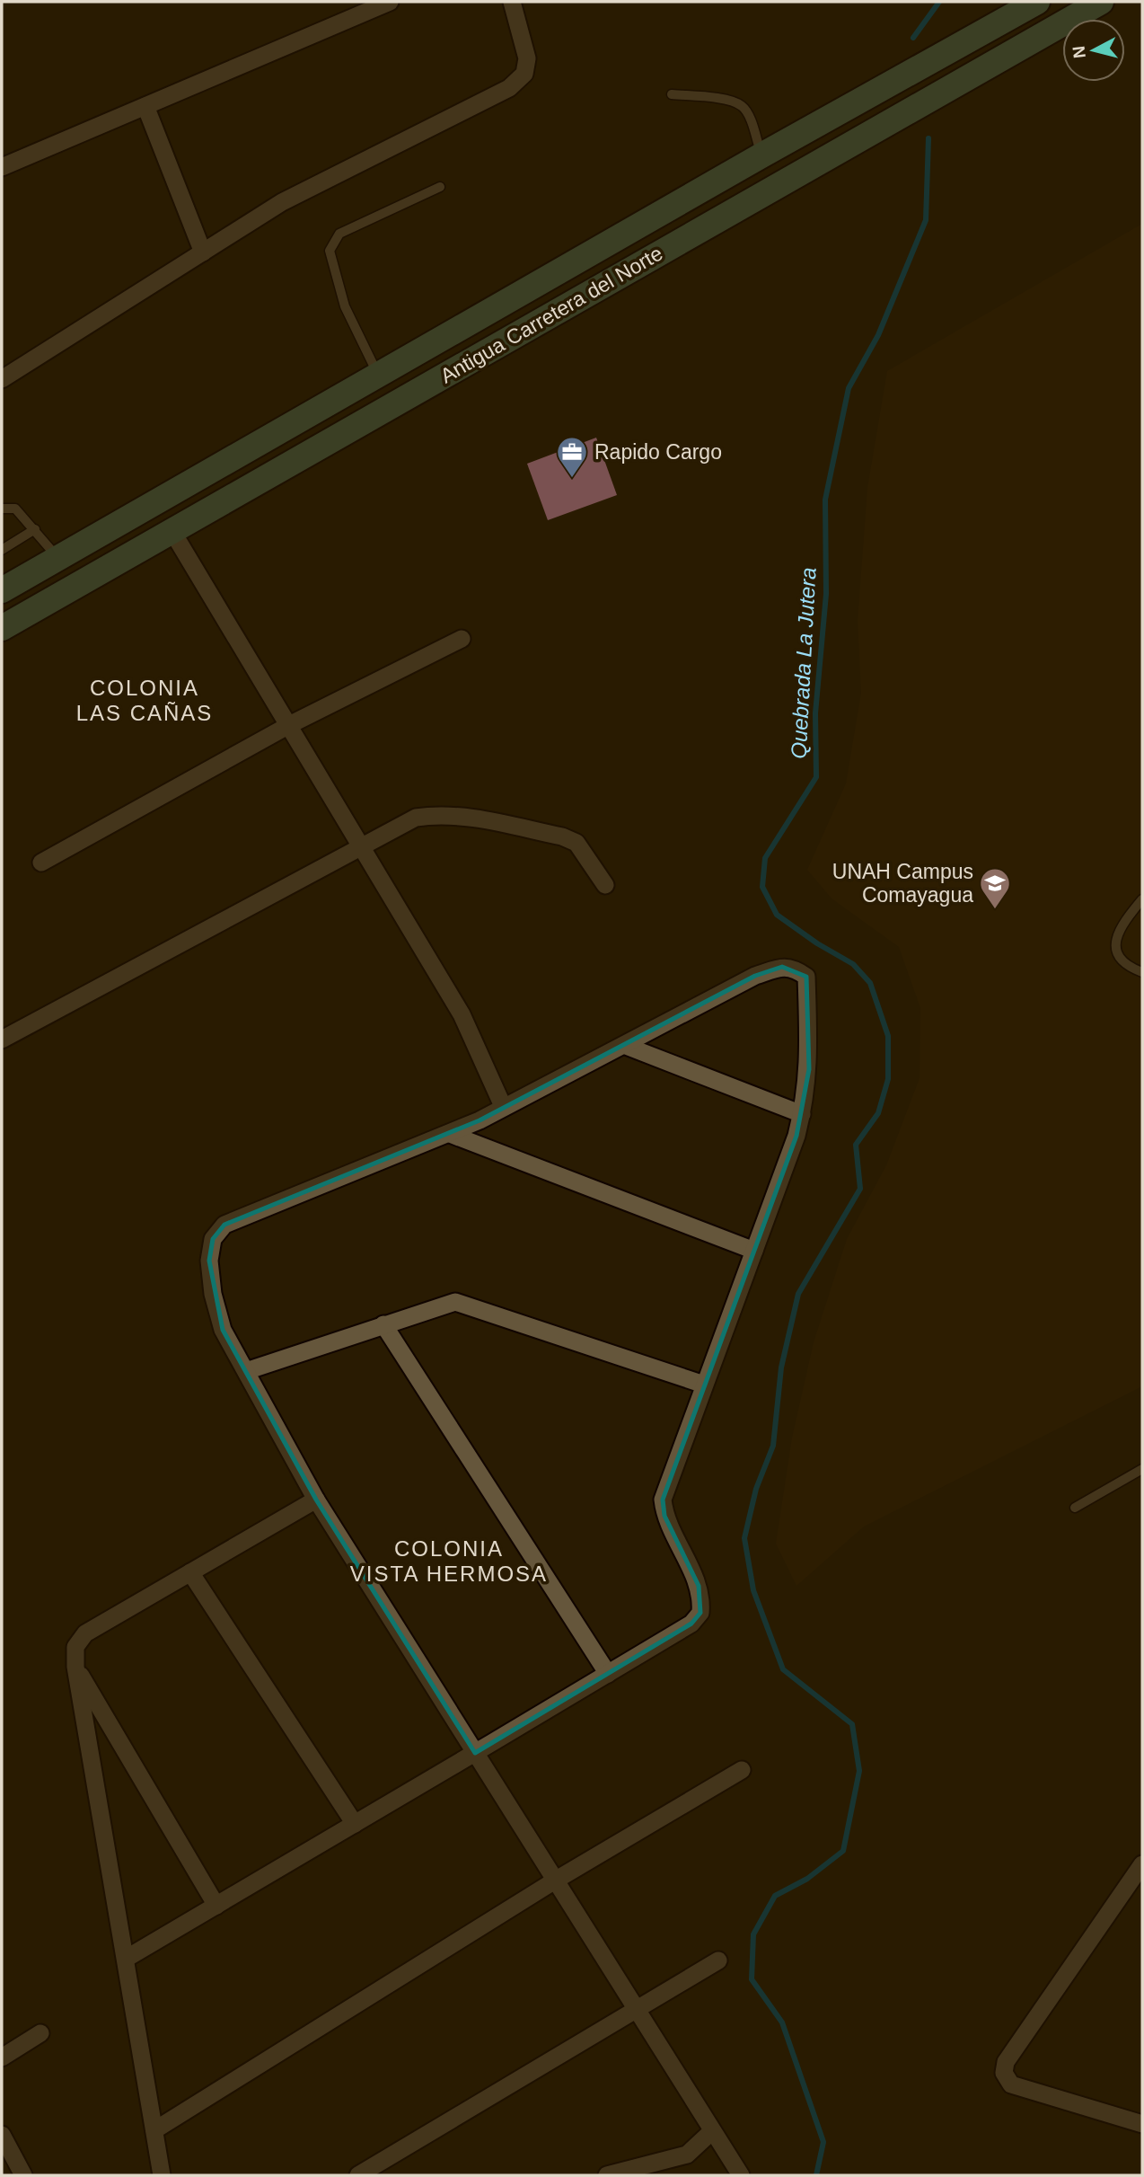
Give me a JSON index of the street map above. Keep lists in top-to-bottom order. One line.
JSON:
{"streets":{"main road":["Antigua Carretera del Norte"]},"districts":["COLONIA LAS CAÑAS","COLONIA VISTA HERMOSA"],"water":["Quebrada La Jutera"],"places":{"office":["Rapido Cargo"],"school or university":["UNAH Campus Comayagua"]},"north":"left"}
